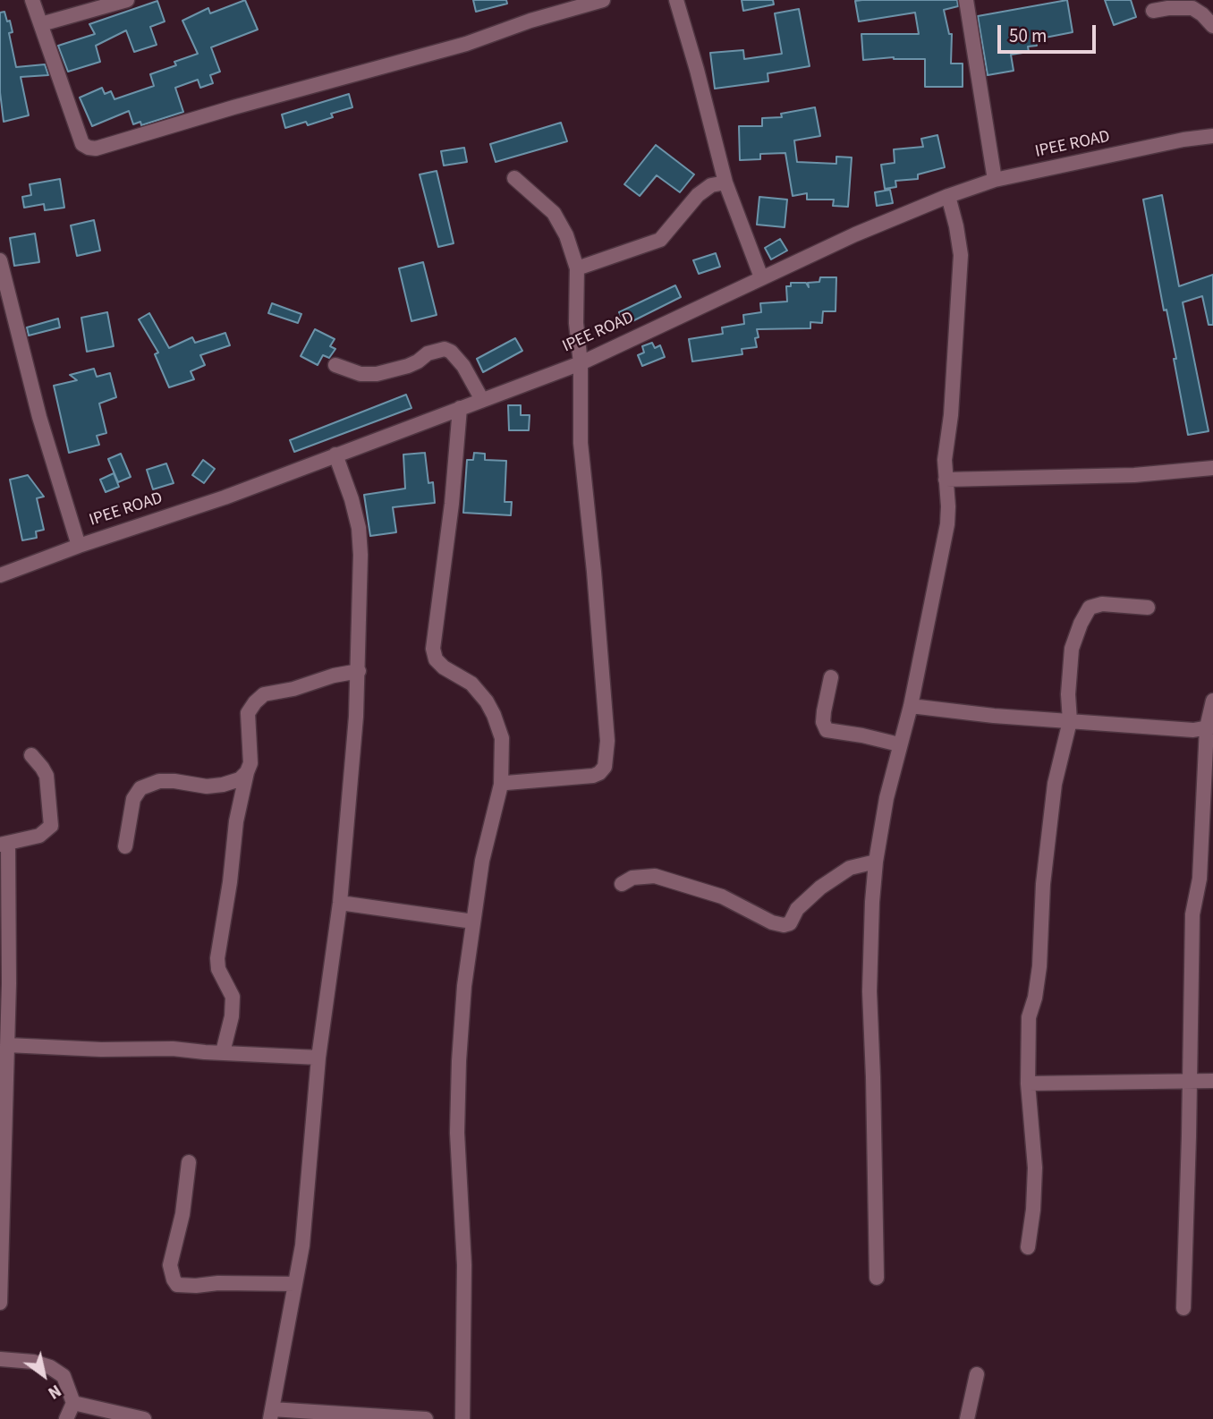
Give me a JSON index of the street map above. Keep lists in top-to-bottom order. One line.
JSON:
{"streets":{"street":["IPEE ROAD"]},"scale_bar":"50 m","north":"bottom right"}
